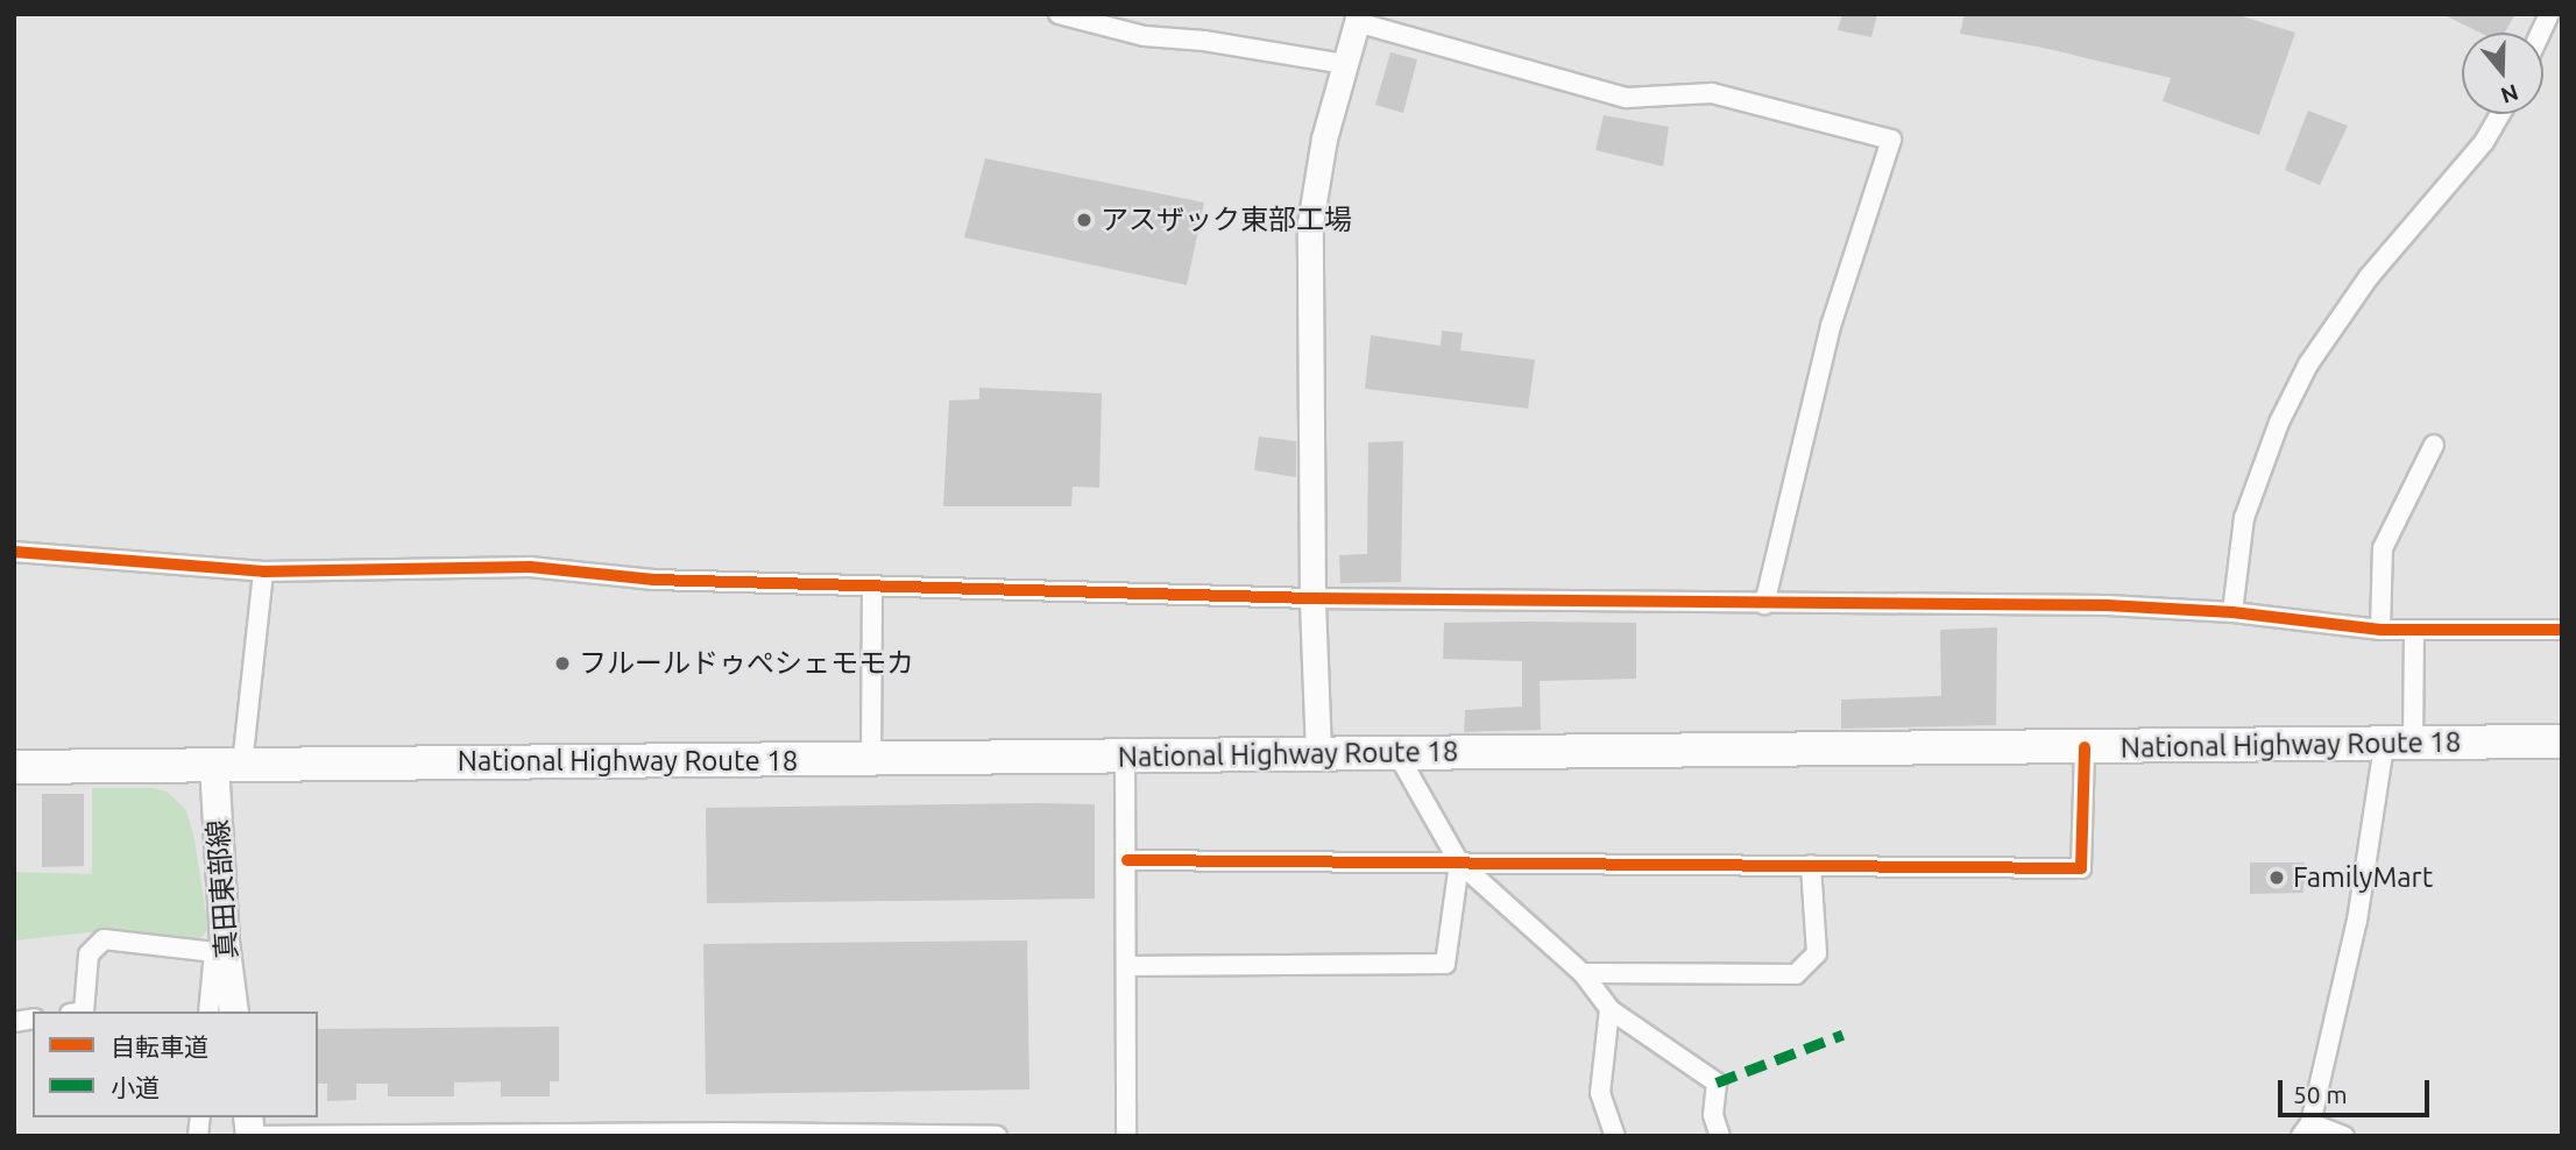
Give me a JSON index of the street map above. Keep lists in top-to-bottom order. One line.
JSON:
{"streets":{"highway":["National Highway Route 18"],"main road":["真田東部線"]},"crossings":[["National Highway Route 18","真田東部線"]],"places":["アスザック東部工場","フルールドゥぺシェモモカ","FamilyMart"],"legend":["自転車道","小道"],"scale_bar":"50 m","north":"bottom"}
